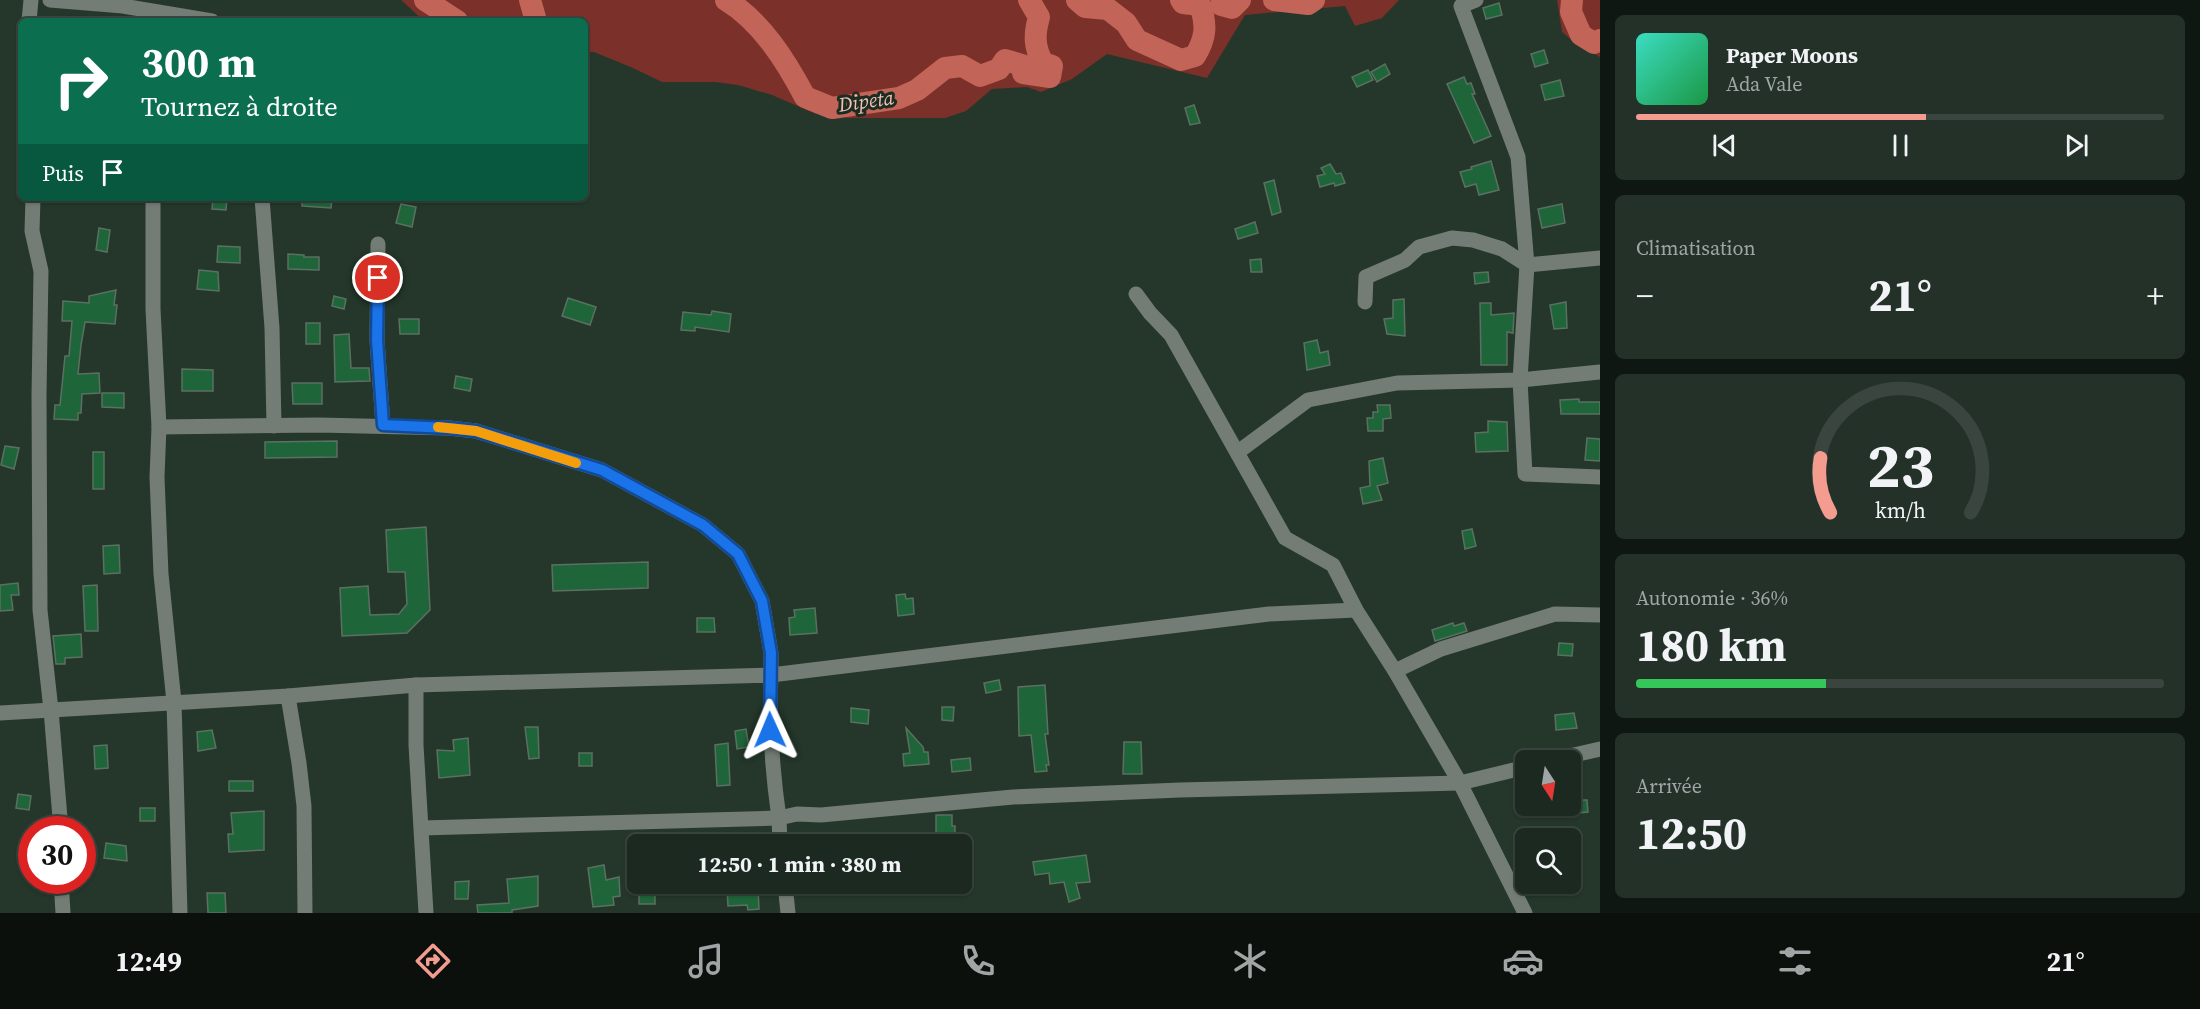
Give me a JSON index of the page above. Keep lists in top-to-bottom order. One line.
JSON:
{"water":["Dipeta"],"north":"bottom","page":{"turn":["300 m","Tournez à droite"],"song":["Paper Moons","Ada Vale"],"then":"Puis","tile":["Climatisation",["Autonomie · 36%","180 km"],["Arrivée","12:50"]],"heat":["−","21°","+"],"limit":"30","trip":"12:50 · 1 min · 380 m","tabs":["12:49","21°"],"gauge":["23","km/h"]}}
